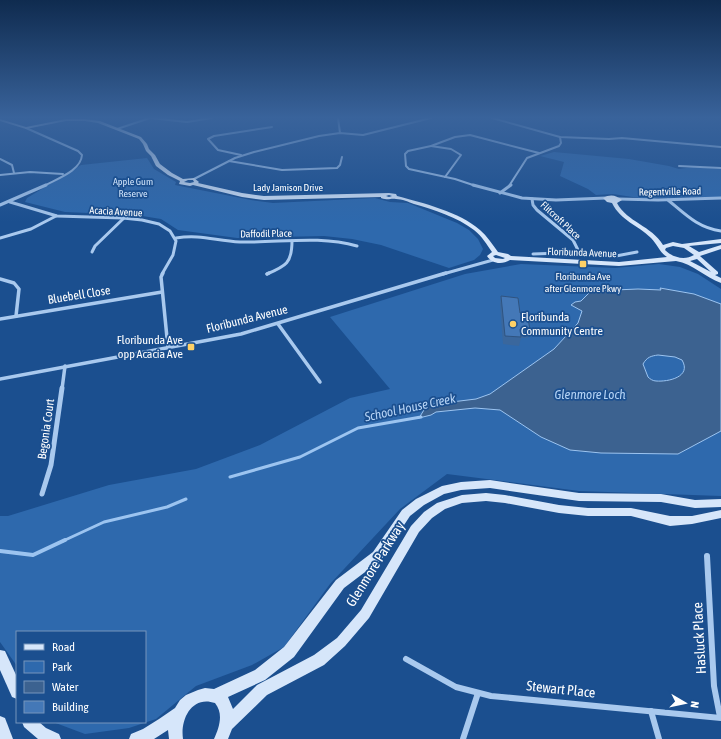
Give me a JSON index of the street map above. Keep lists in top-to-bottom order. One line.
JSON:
{"streets":{"street":["Lady Jamison Drive","Regentville Road","Acacia Avenue","Flitcroft Place","Daffodil Place","Floribunda Avenue","Bluebell Close","Begonia Court","Glenmore Parkway","Hasluck Place","Stewart Place"]},"crossings":[["Acacia Avenue","Daffodil Place"],["Floribunda Avenue","Begonia Court"],["Hasluck Place","Stewart Place"]],"water":["Glenmore Loch","School House Creek"],"parks":["Apple Gum Reserve"],"places":{"transit":["Floribunda Ave after Glenmore Pkwy","Floribunda Ave opp Acacia Ave"],"other":["Floribunda Community Centre"]},"legend":["Road","Park","Water","Building"],"north":"right"}
